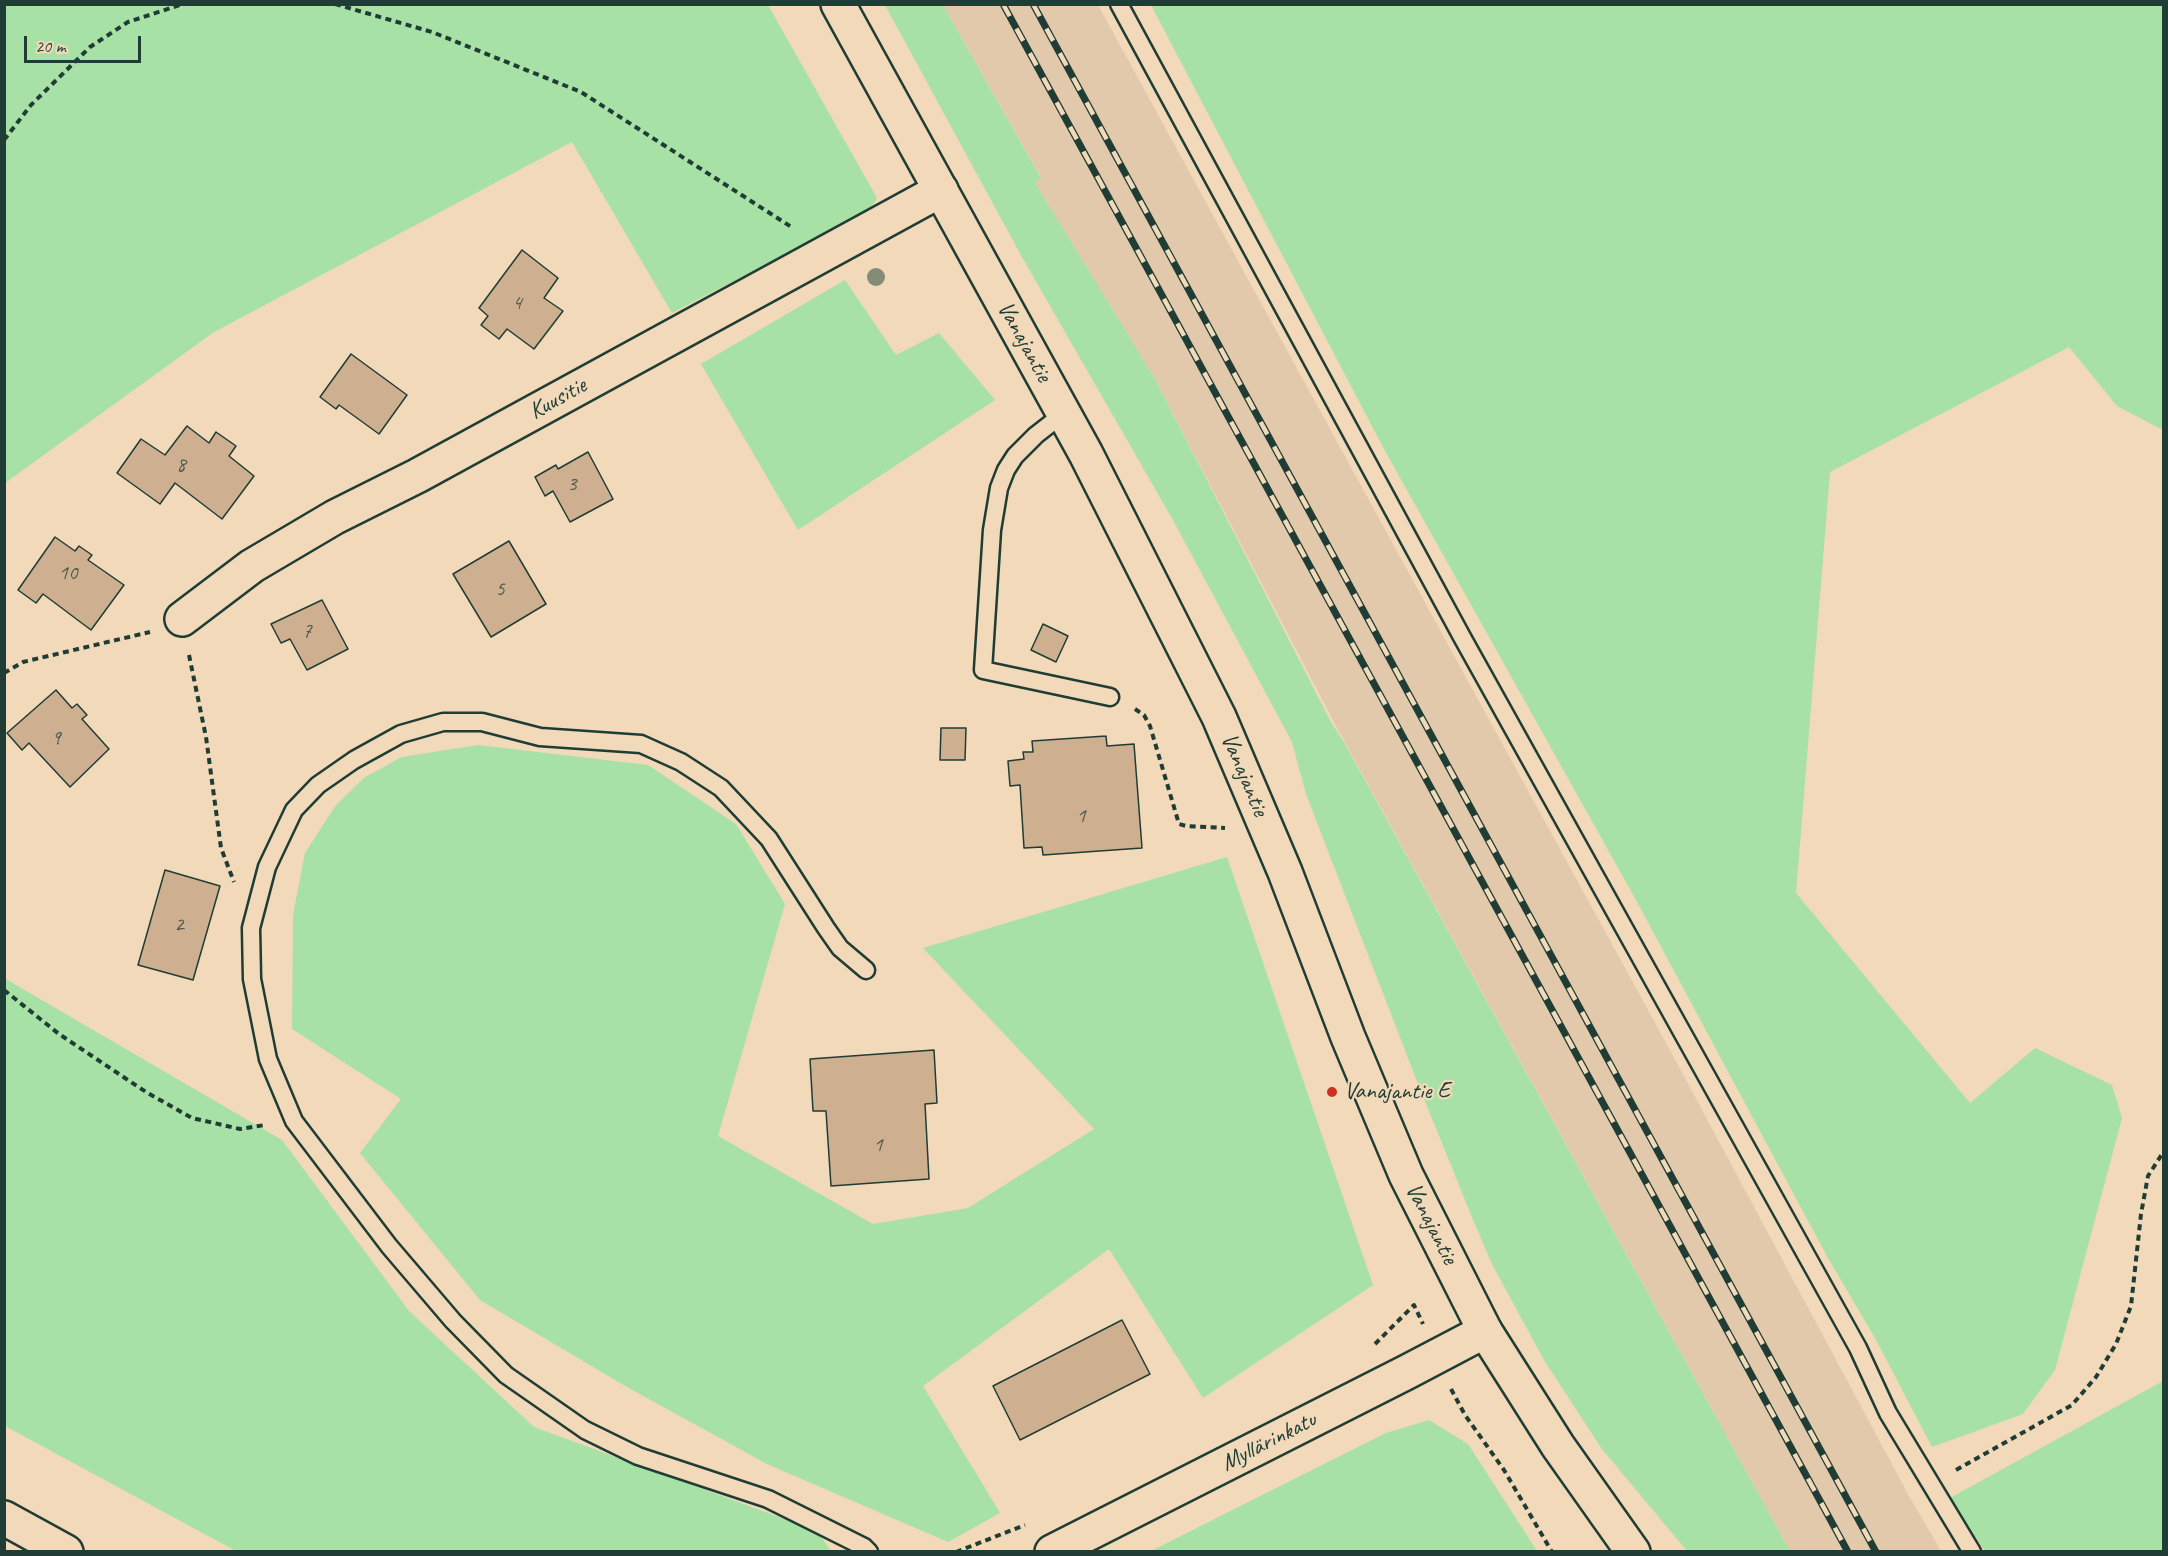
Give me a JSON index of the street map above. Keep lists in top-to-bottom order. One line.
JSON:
{"streets":{"street":["Vanajantie","Kuusitie","Myllärinkatu"]},"crossings":[["Vanajantie","Kuusitie"],["Vanajantie","Myllärinkatu"]],"places":["Vanajantie E"],"house_numbers":["4","8","3","10","5","7","9","1","2","1"],"scale_bar":"20 m"}
